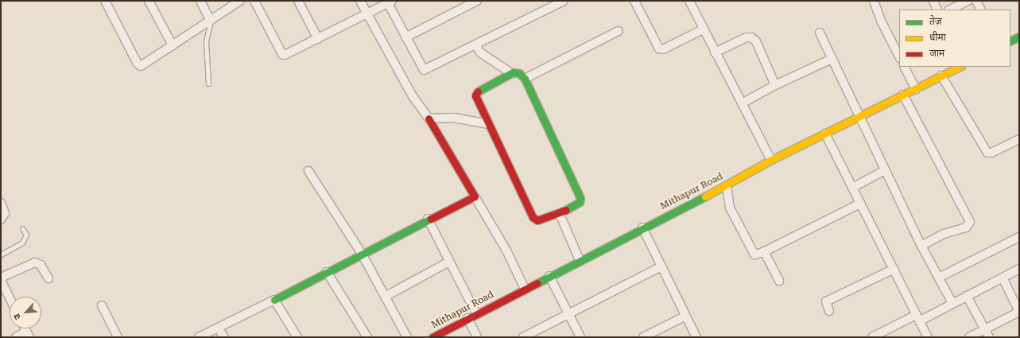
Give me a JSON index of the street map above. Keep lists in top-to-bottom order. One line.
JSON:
{"streets":{"street":["Mithapur Road"]},"legend":["तेज़","धीमा","जाम"],"north":"bottom left"}
